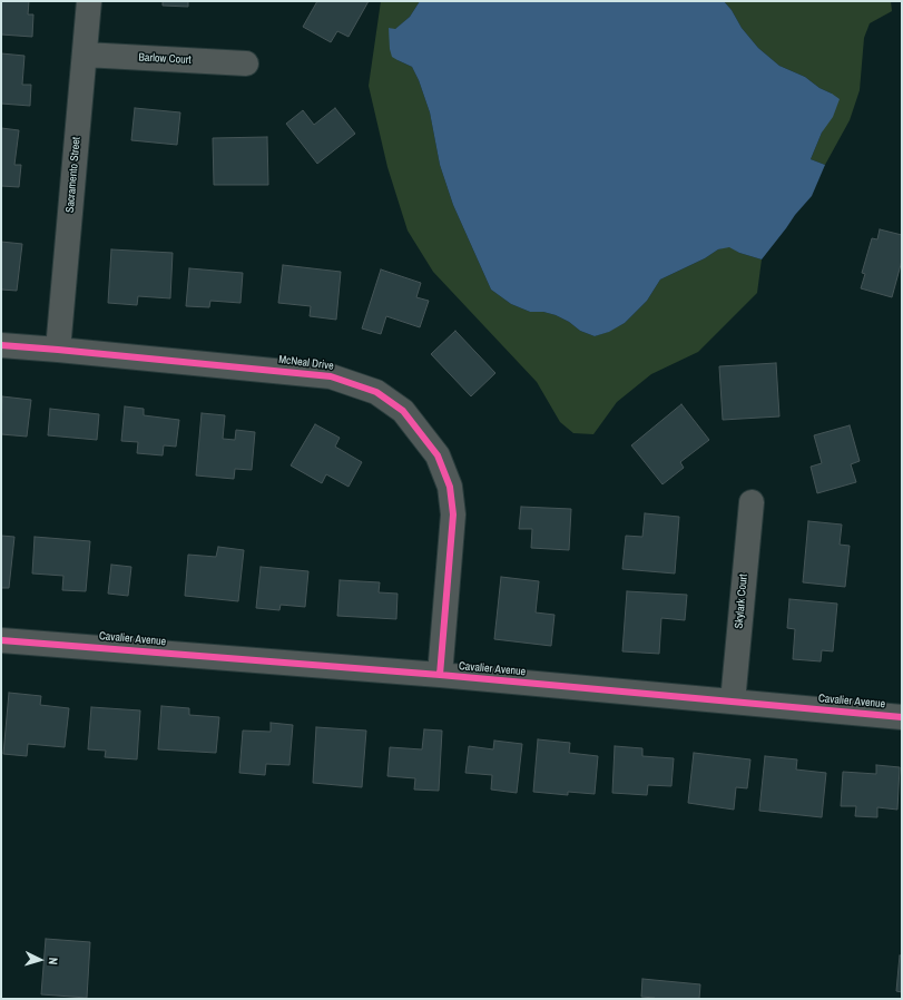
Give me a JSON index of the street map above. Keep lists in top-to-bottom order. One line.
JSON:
{"streets":{"street":["Barlow Court","Sacramento Street","McNeal Drive","Skylark Court","Cavalier Avenue"]},"crossings":[["Barlow Court","Sacramento Street"],["Sacramento Street","McNeal Drive"],["McNeal Drive","Cavalier Avenue"],["Skylark Court","Cavalier Avenue"]],"north":"right"}
